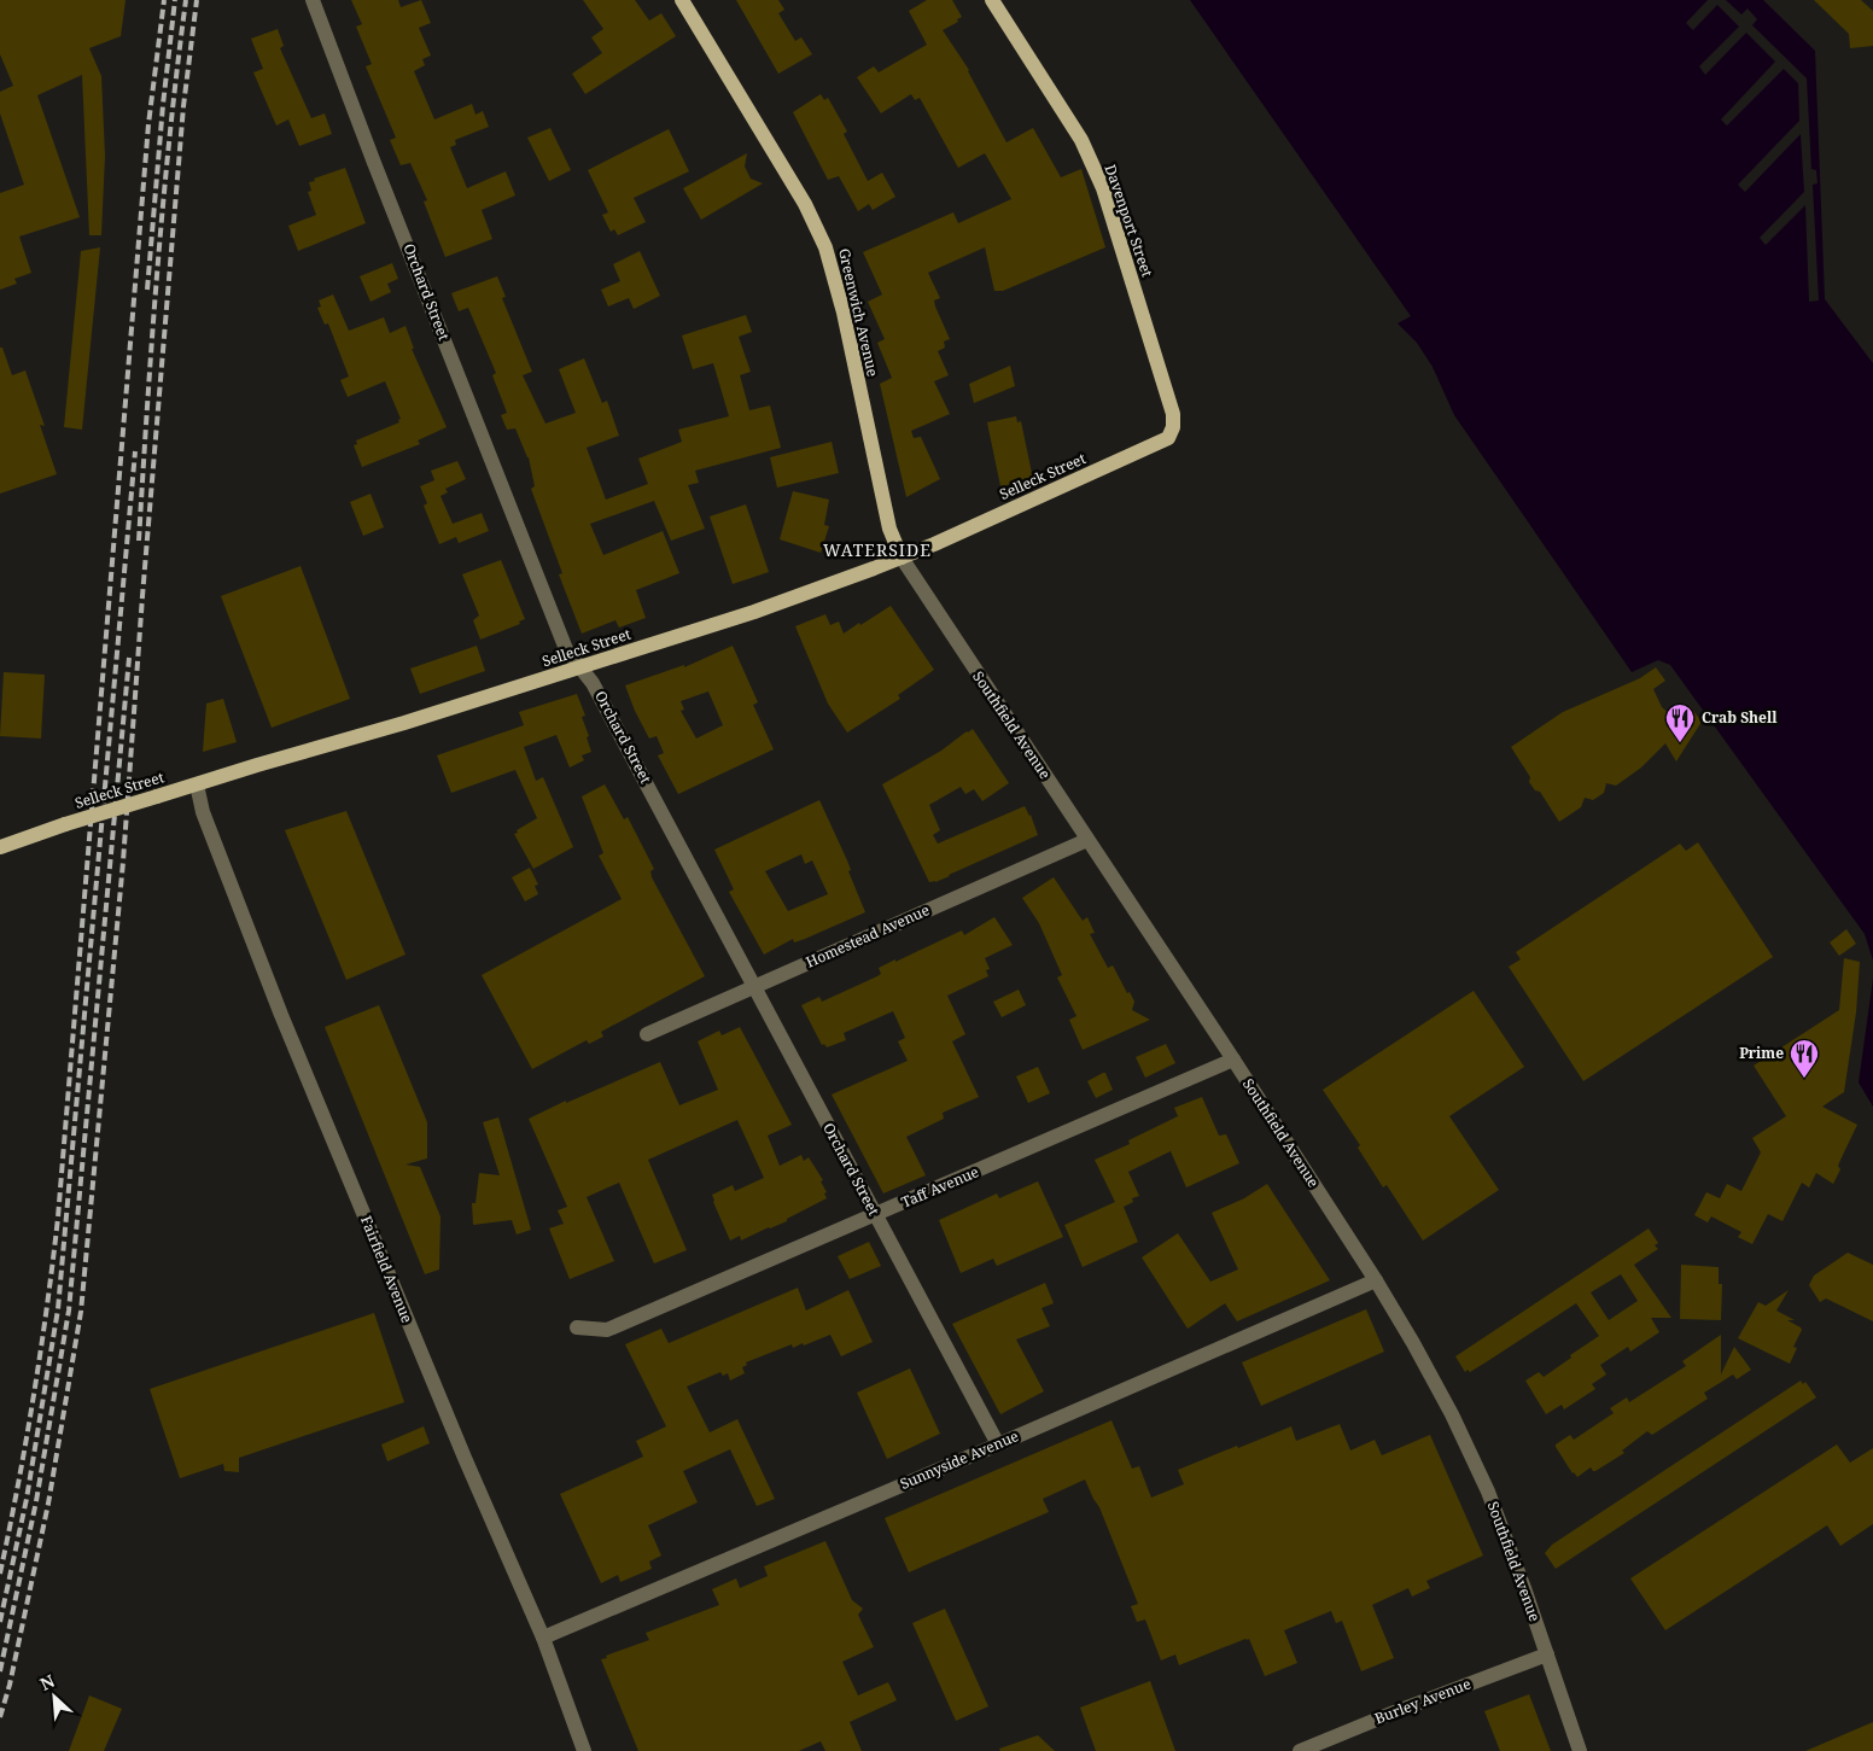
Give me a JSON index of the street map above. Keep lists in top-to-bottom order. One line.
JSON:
{"streets":{"main road":["Davenport Street","Greenwich Avenue","Selleck Street"],"street":["Orchard Street","Southfield Avenue","Homestead Avenue","Taff Avenue","Fairfield Avenue","Sunnyside Avenue","Burley Avenue"]},"crossings":[["Davenport Street","Selleck Street"],["Orchard Street","Selleck Street"],["Orchard Street","Homestead Avenue"],["Orchard Street","Taff Avenue"],["Orchard Street","Sunnyside Avenue"],["Greenwich Avenue","Selleck Street"],["Greenwich Avenue","Southfield Avenue"],["Selleck Street","Southfield Avenue"],["Selleck Street","Fairfield Avenue"],["Southfield Avenue","Homestead Avenue"],["Southfield Avenue","Taff Avenue"],["Southfield Avenue","Sunnyside Avenue"],["Southfield Avenue","Burley Avenue"],["Fairfield Avenue","Sunnyside Avenue"]],"districts":["WATERSIDE"],"places":{"restaurant":["Crab Shell","Prime"]},"north":"top left"}
